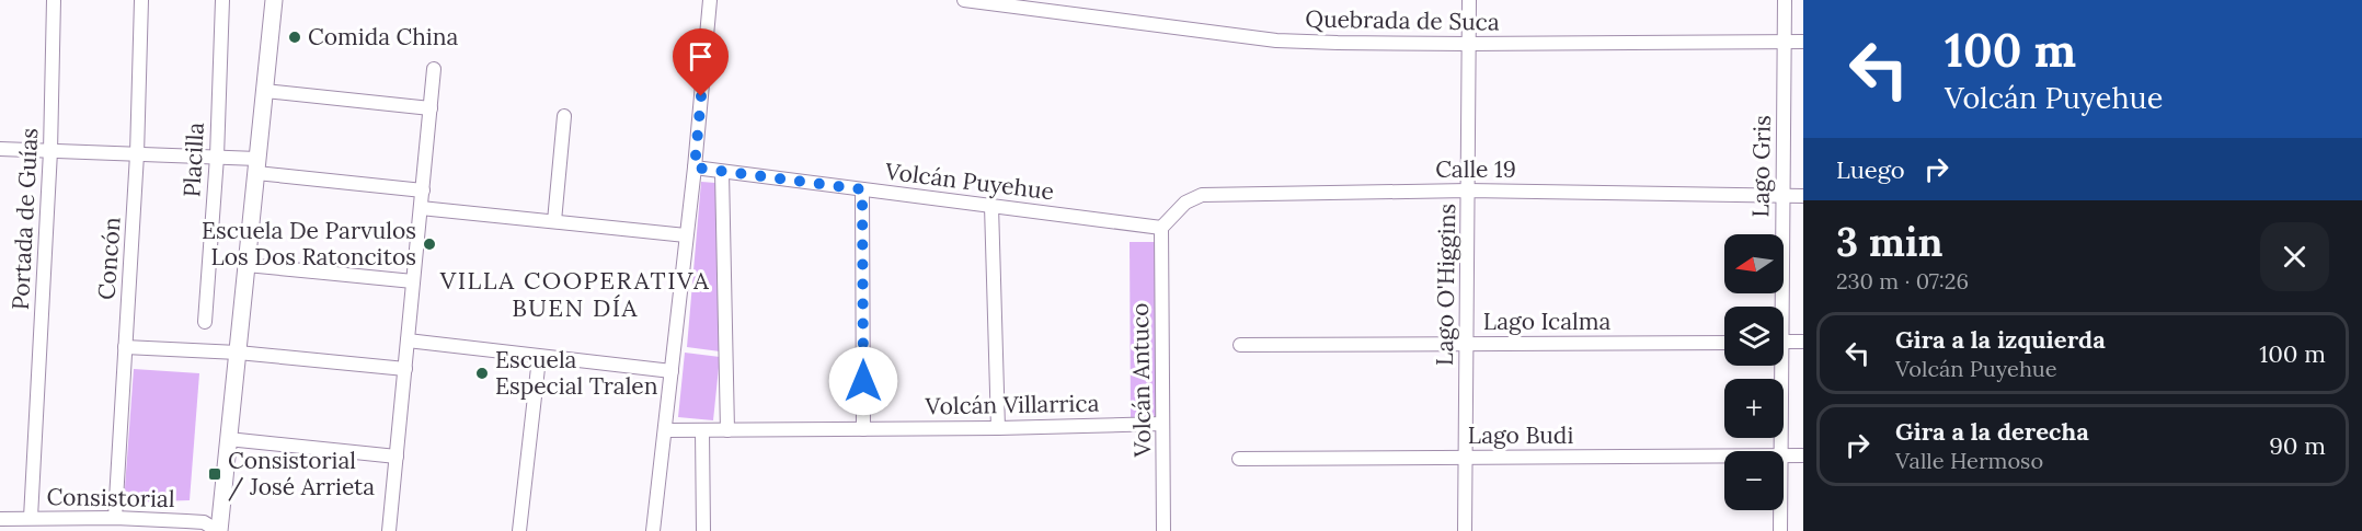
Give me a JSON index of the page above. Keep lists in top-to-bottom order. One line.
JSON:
{"streets":{"street":["Quebrada de Suca","Placilla","Lago Gris","Calle 19","Volcán Puyehue","Portada de Guías","Concón","Lago O'Higgins","Lago Icalma","Volcán Antuco","Volcán Villarrica","Lago Budi","Consistorial"]},"crossings":[["Quebrada de Suca","Lago Gris"],["Quebrada de Suca","Lago O'Higgins"],["Lago Gris","Calle 19"],["Calle 19","Volcán Puyehue"],["Calle 19","Lago O'Higgins"],["Calle 19","Volcán Antuco"],["Volcán Puyehue","Volcán Antuco"],["Portada de Guías","Consistorial"],["Concón","Consistorial"],["Lago O'Higgins","Lago Icalma"],["Lago O'Higgins","Lago Budi"],["Volcán Antuco","Volcán Villarrica"]],"districts":["VILLA COOPERATIVA BUEN DÍA"],"places":{"other":["Comida China","Escuela De Parvulos Los Dos Ratoncitos","Escuela Especial Tralen"],"transit":["Consistorial / José Arrieta"]},"north":"left","page":{"turn":["100 m","Volcán Puyehue"],"then":"Luego","heading":["3 min","230 m · 07:26"],"map_buttons":["+","−"],"list":[{"name":"Gira a la izquierda","note":"Volcán Puyehue","value":"100 m"},{"name":"Gira a la derecha","note":"Valle Hermoso","value":"90 m"}]}}
